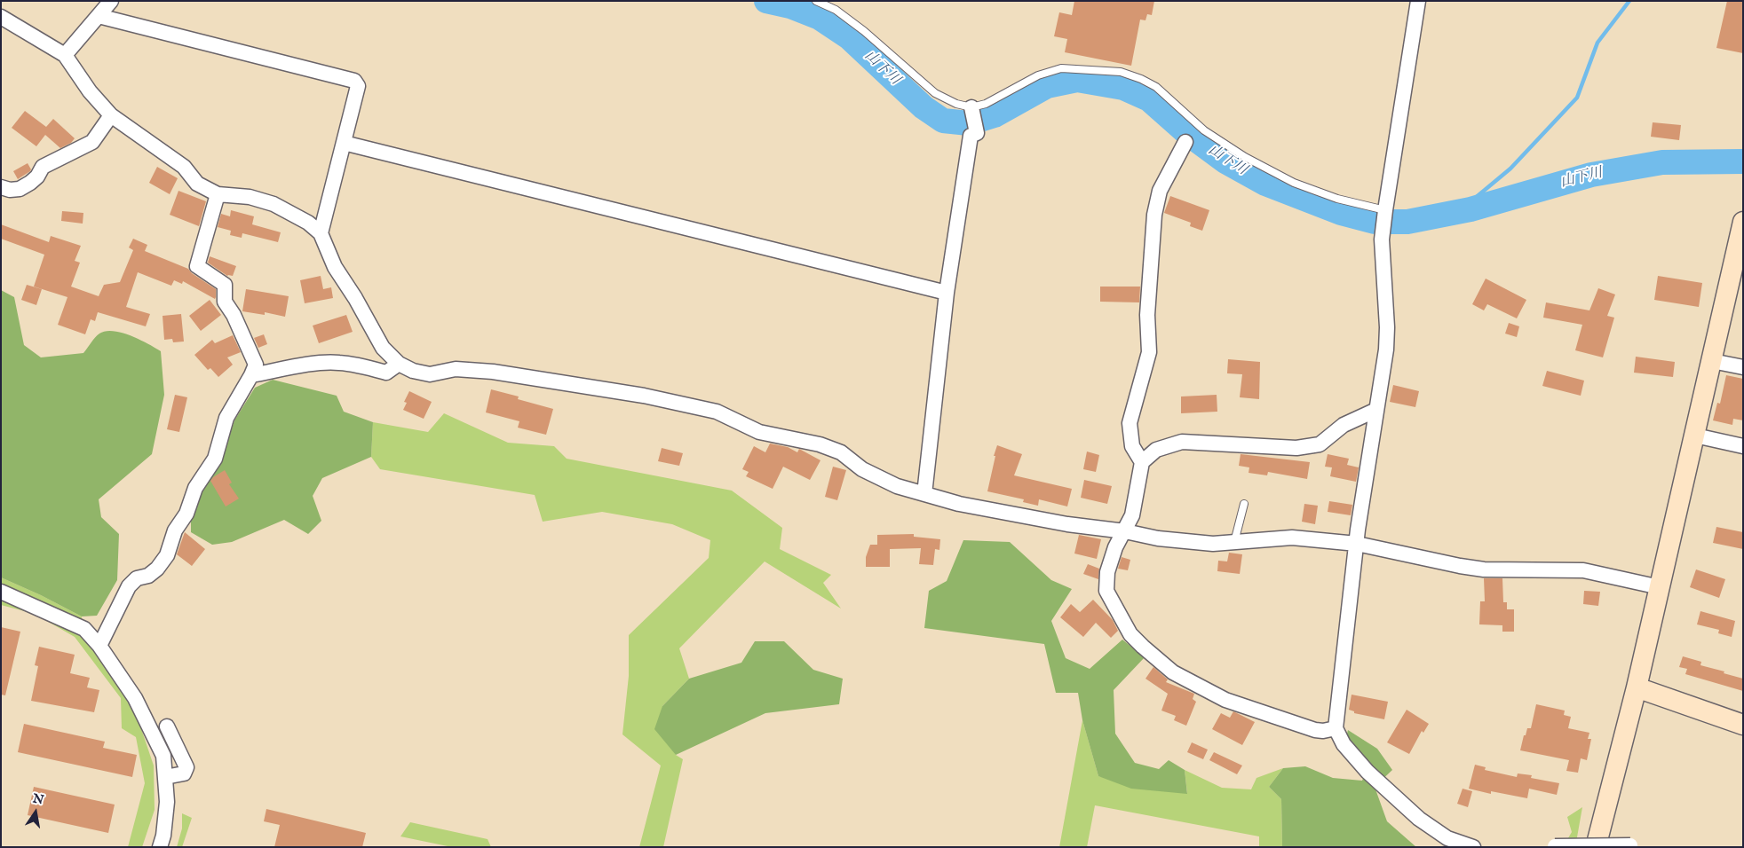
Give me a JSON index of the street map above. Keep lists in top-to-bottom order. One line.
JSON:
{"water":["山下川"],"north":"top"}
